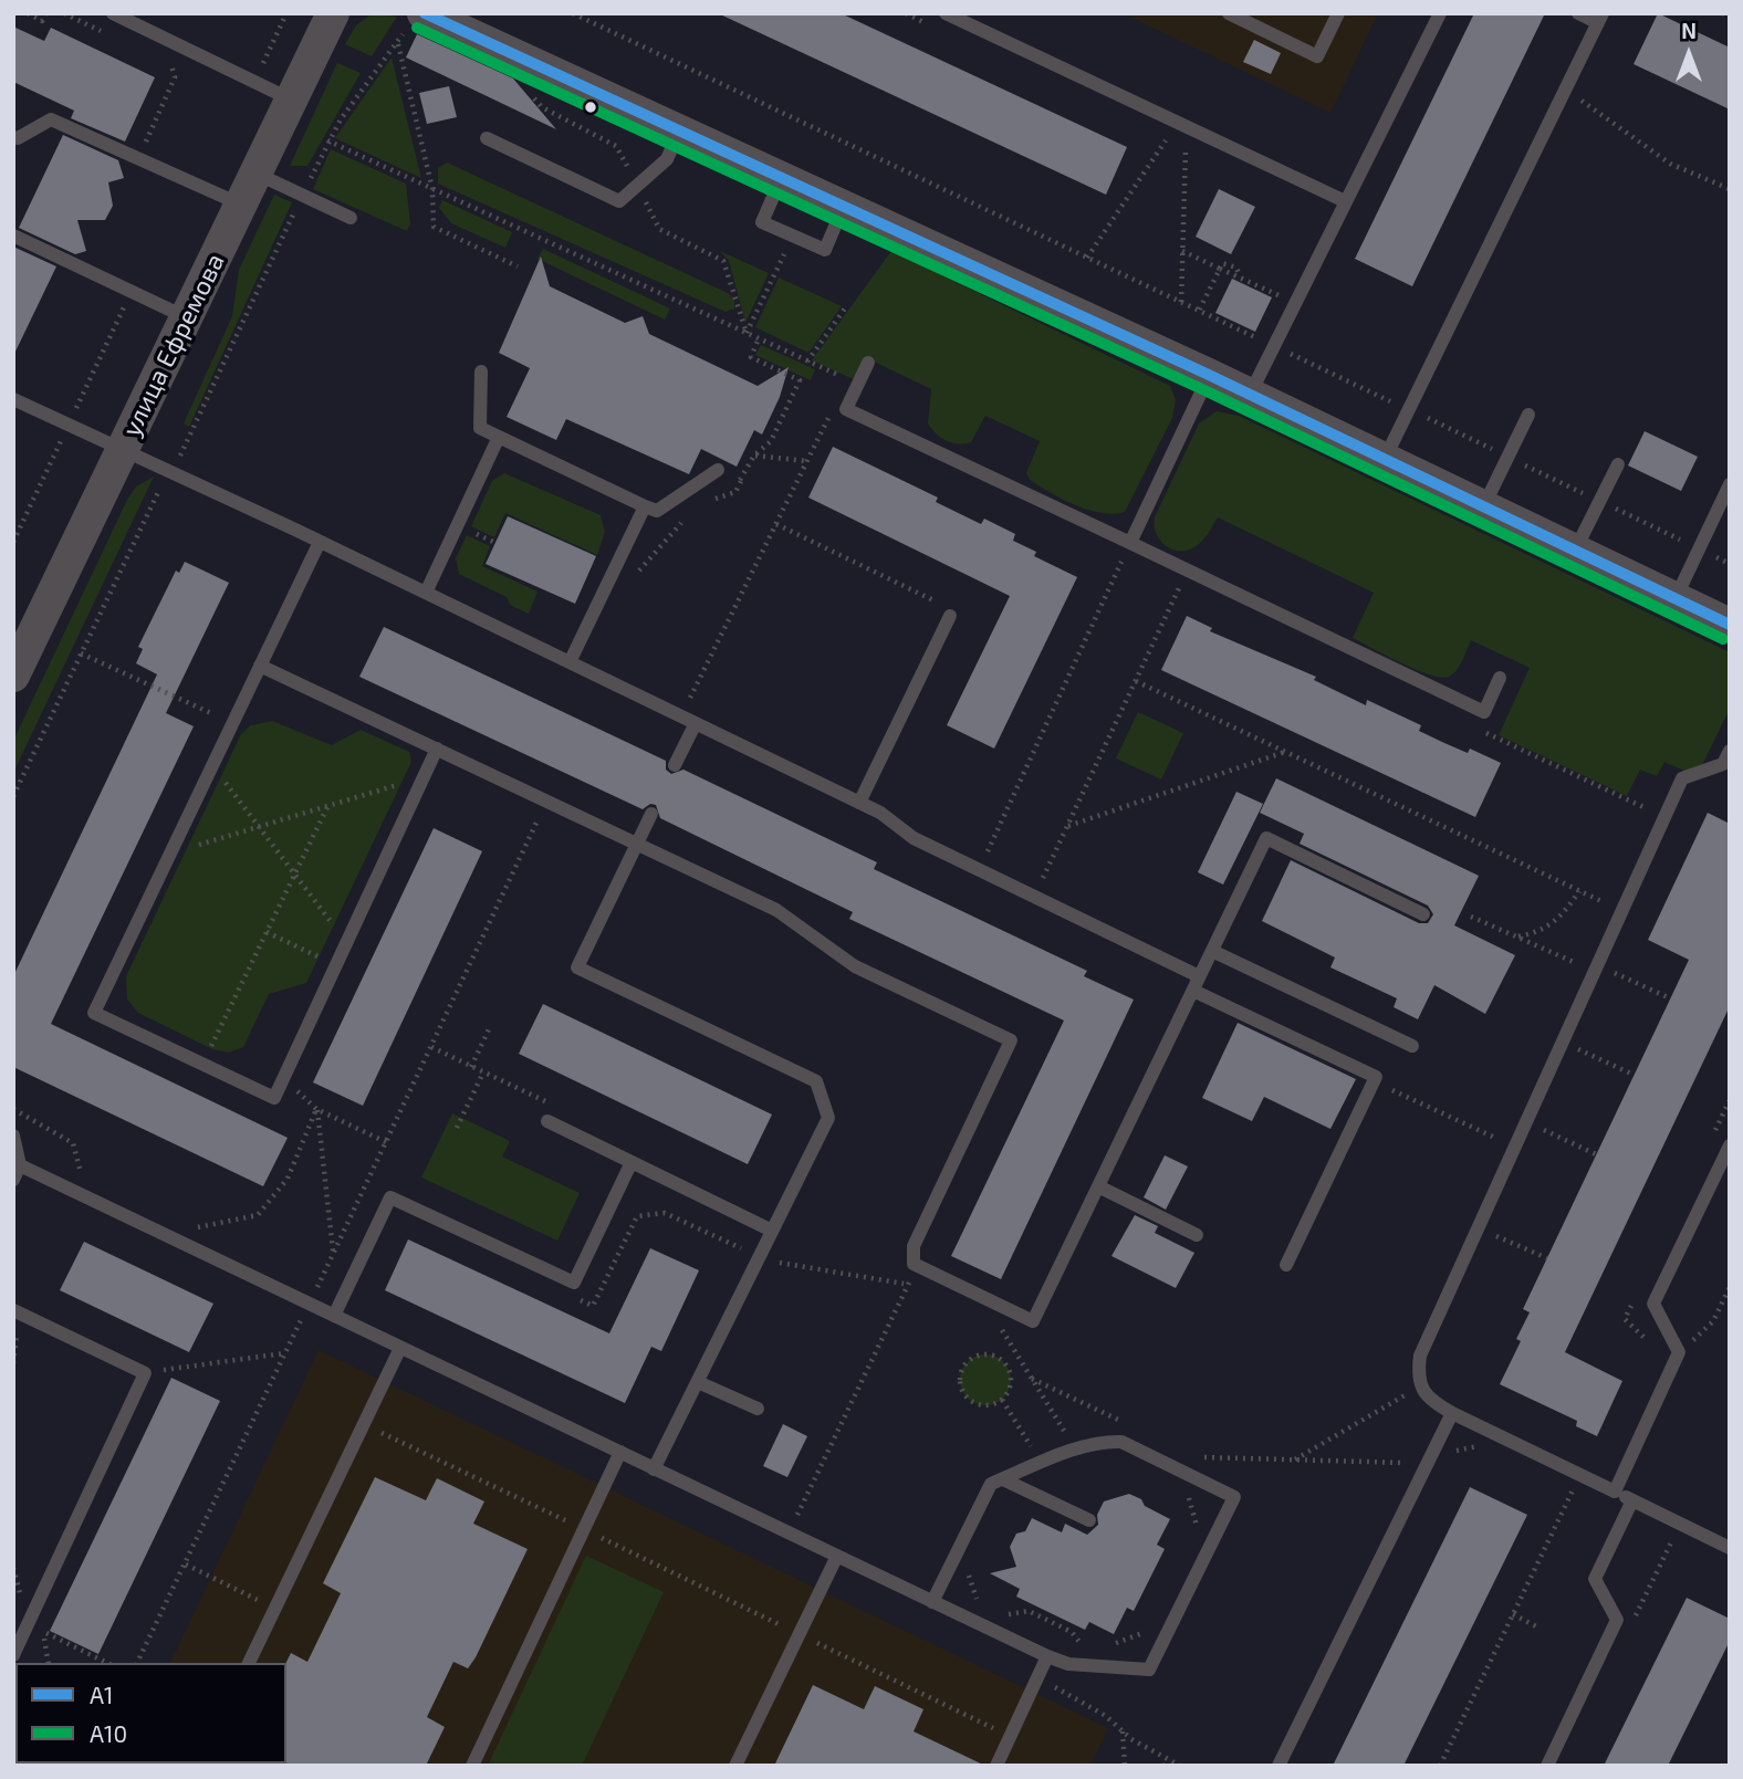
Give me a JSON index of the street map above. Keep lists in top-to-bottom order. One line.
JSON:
{"streets":{"street":["улица Ефремова"]},"lines":["transit line А1","transit line А10"],"legend":["А1","А10"],"north":"top"}
